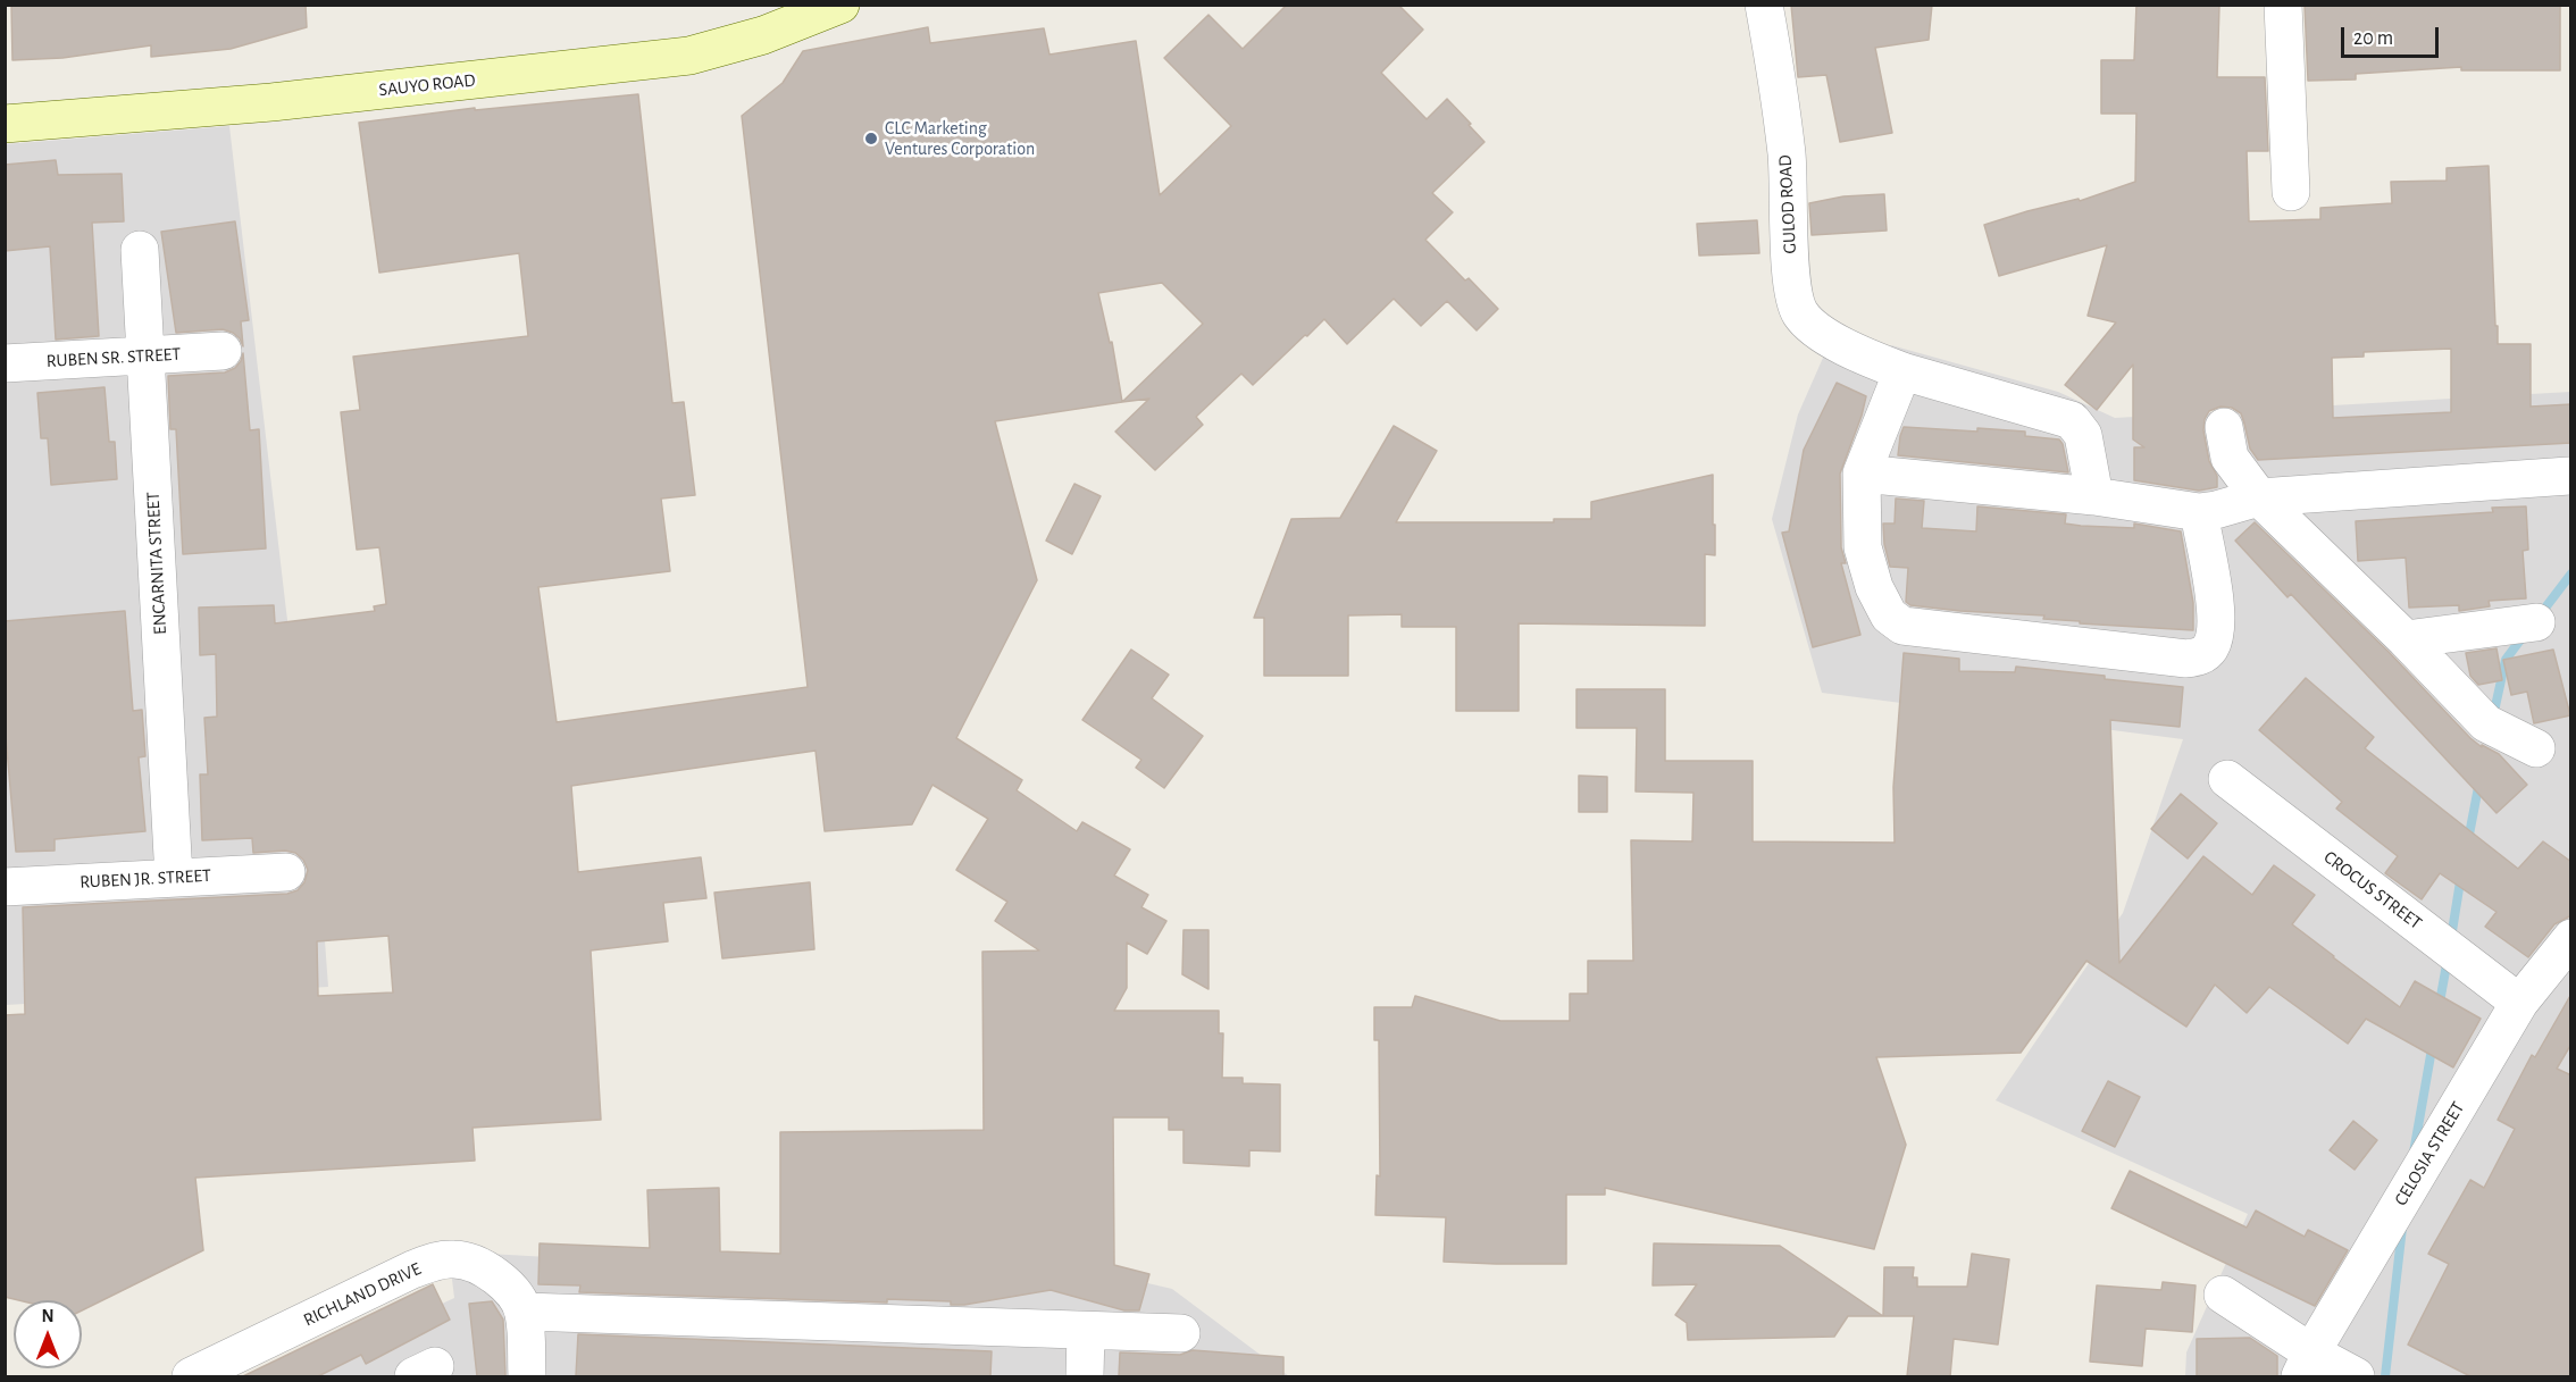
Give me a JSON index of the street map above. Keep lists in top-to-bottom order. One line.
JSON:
{"streets":{"main road":["SAUYO ROAD"],"street":["GULOD ROAD","RUBEN SR. STREET","ENCARNITA STREET","RUBEN JR. STREET","CROCUS STREET","CELOSIA STREET","RICHLAND DRIVE"]},"crossings":[["RUBEN SR. STREET","ENCARNITA STREET"],["ENCARNITA STREET","RUBEN JR. STREET"],["CROCUS STREET","CELOSIA STREET"]],"places":["CLC Marketing Ventures Corporation"],"scale_bar":"20 m","north":"top"}
